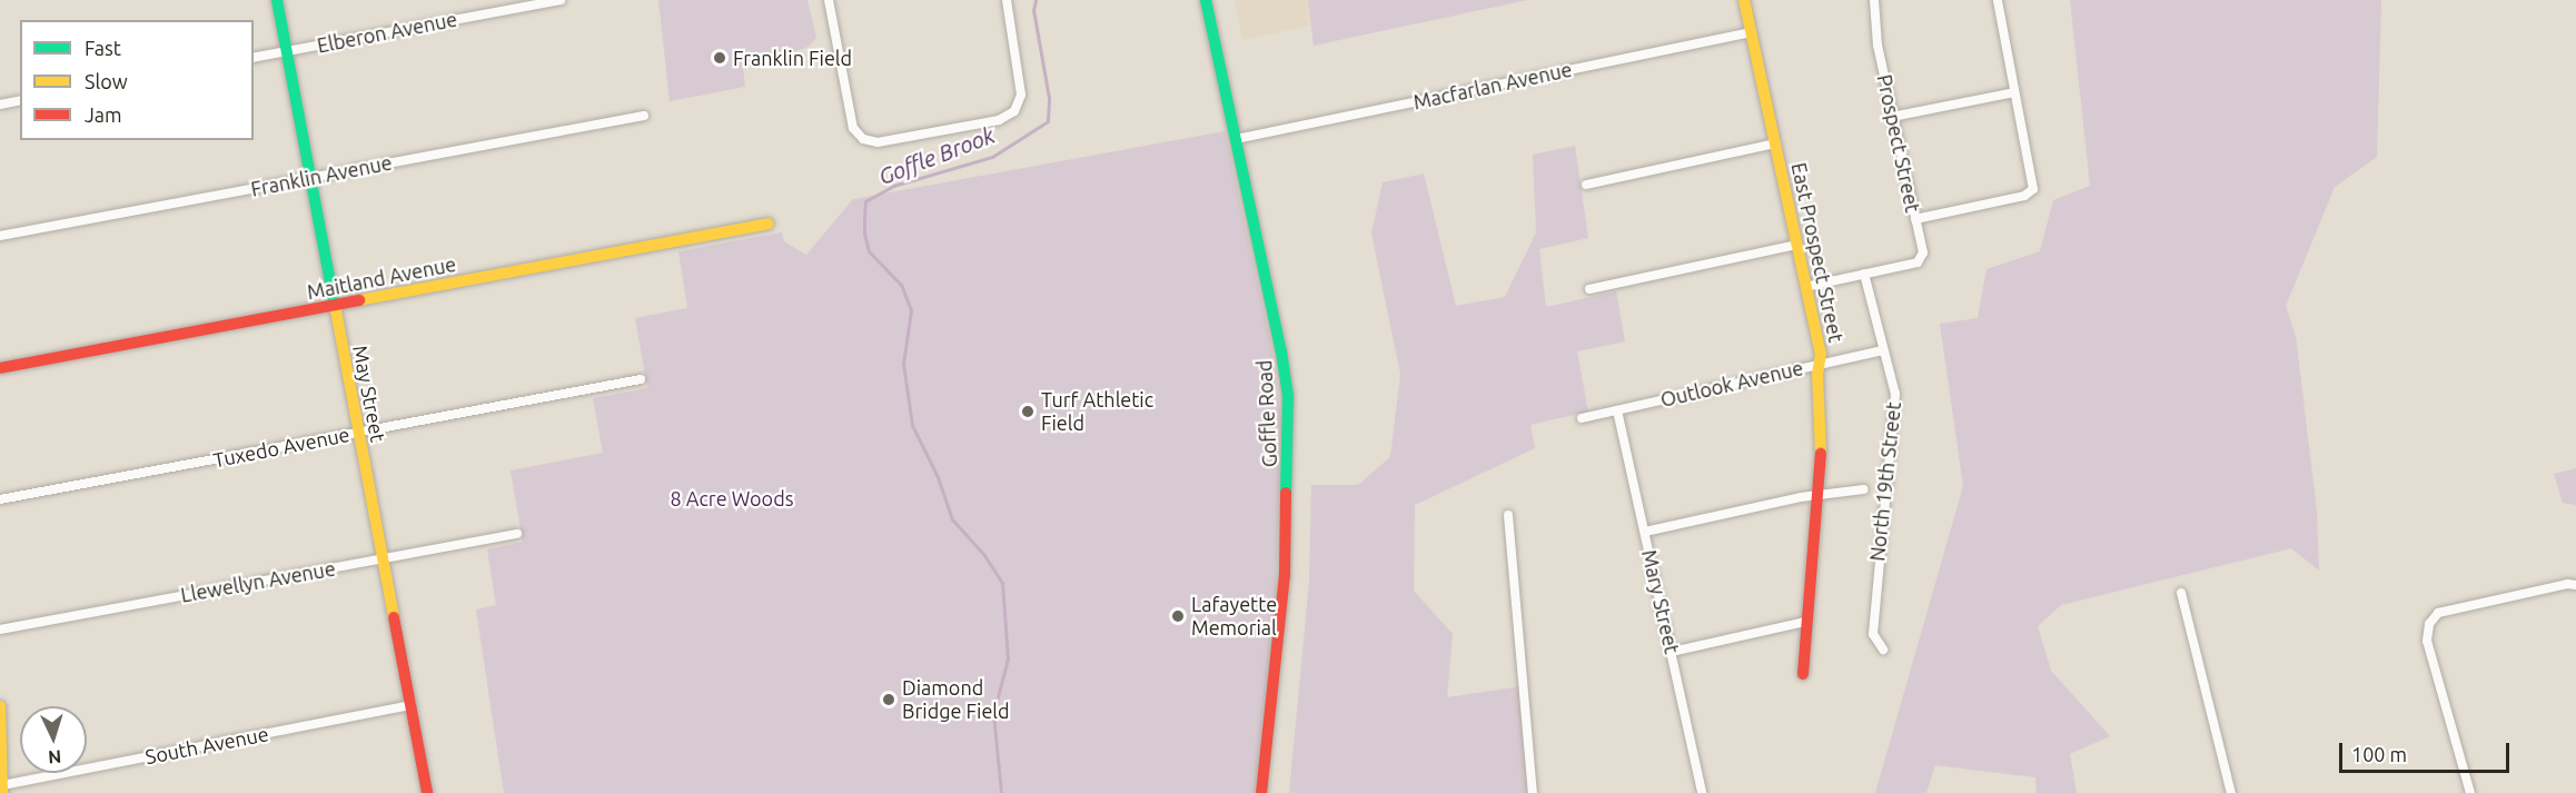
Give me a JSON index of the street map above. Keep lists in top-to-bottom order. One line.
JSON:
{"streets":{"street":["Elberon Avenue","Macfarlan Avenue","Prospect Street","Franklin Avenue","East Prospect Street","Maitland Avenue","Outlook Avenue","May Street","Goffle Road","Tuxedo Avenue","North 19th Street","Llewellyn Avenue","Mary Street","South Avenue"]},"crossings":[["Elberon Avenue","May Street"],["Macfarlan Avenue","East Prospect Street"],["Macfarlan Avenue","Goffle Road"],["Prospect Street","North 19th Street"],["Franklin Avenue","May Street"],["East Prospect Street","Outlook Avenue"],["Maitland Avenue","May Street"],["Outlook Avenue","North 19th Street"],["Outlook Avenue","Mary Street"],["May Street","Tuxedo Avenue"],["May Street","Llewellyn Avenue"],["May Street","South Avenue"]],"water":["Goffle Brook"],"parks":["8 Acre Woods"],"places":["Franklin Field","Turf Athletic Field","Lafayette Memorial","Diamond Bridge Field"],"legend":["Fast","Slow","Jam"],"scale_bar":"100 m","north":"bottom"}
